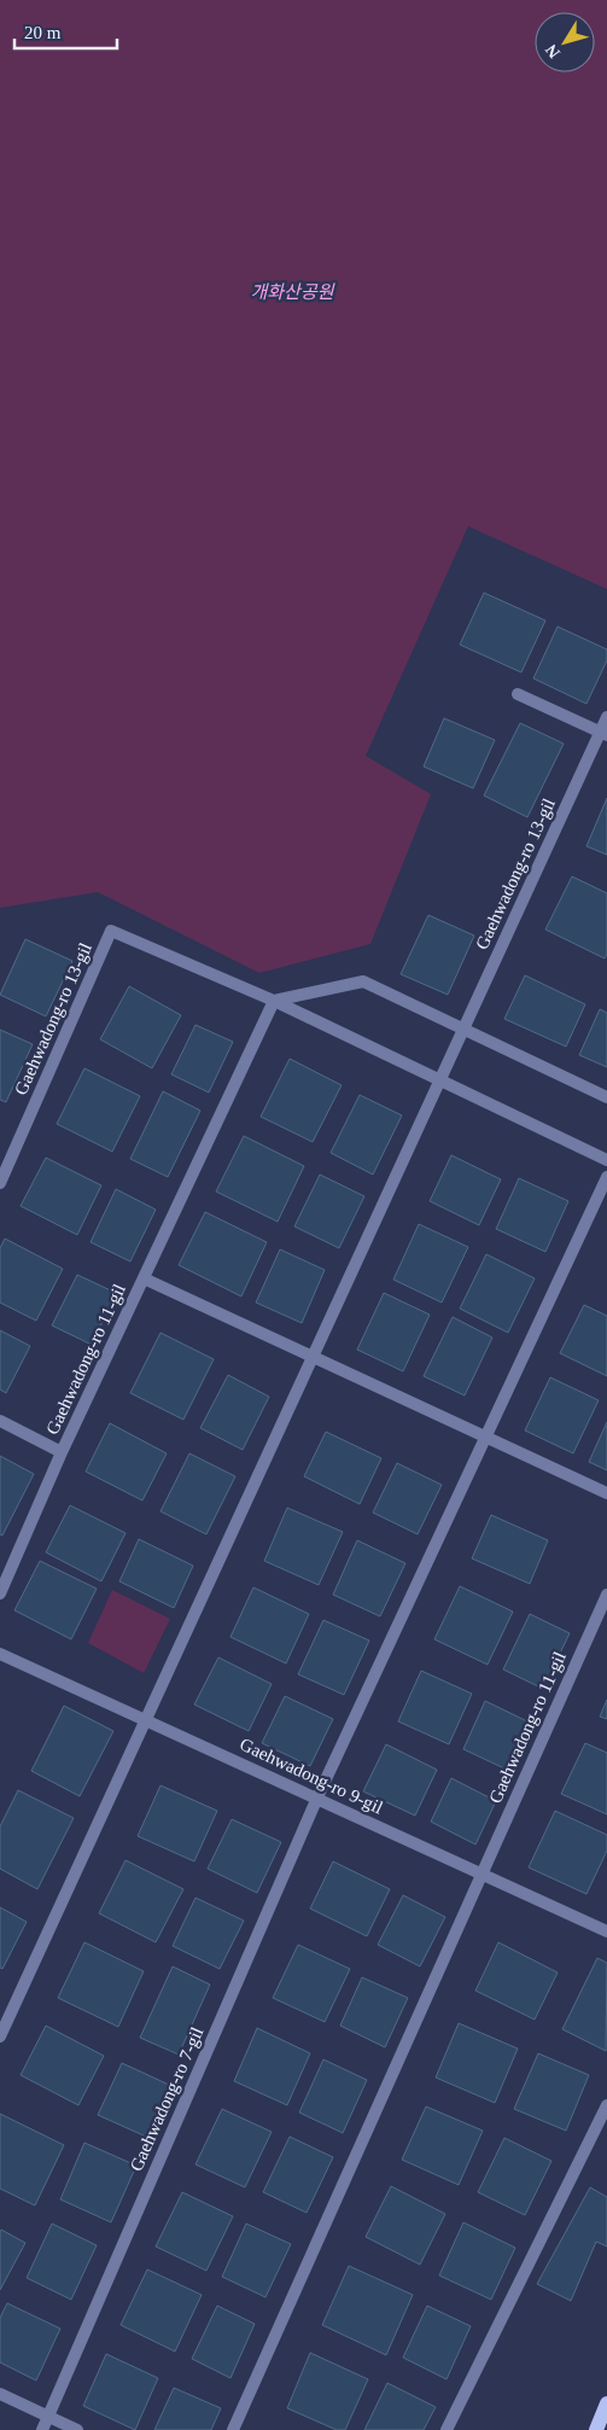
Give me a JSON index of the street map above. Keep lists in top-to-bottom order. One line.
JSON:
{"streets":{"street":["Gaehwadong-ro 13-gil","Gaehwadong-ro 11-gil","Gaehwadong-ro 9-gil","Gaehwadong-ro 7-gil"]},"crossings":[["Gaehwadong-ro 13-gil","Gaehwadong-ro 11-gil"],["Gaehwadong-ro 11-gil","Gaehwadong-ro 9-gil"],["Gaehwadong-ro 9-gil","Gaehwadong-ro 7-gil"]],"parks":["개화산공원"],"scale_bar":"20 m","north":"bottom left"}
